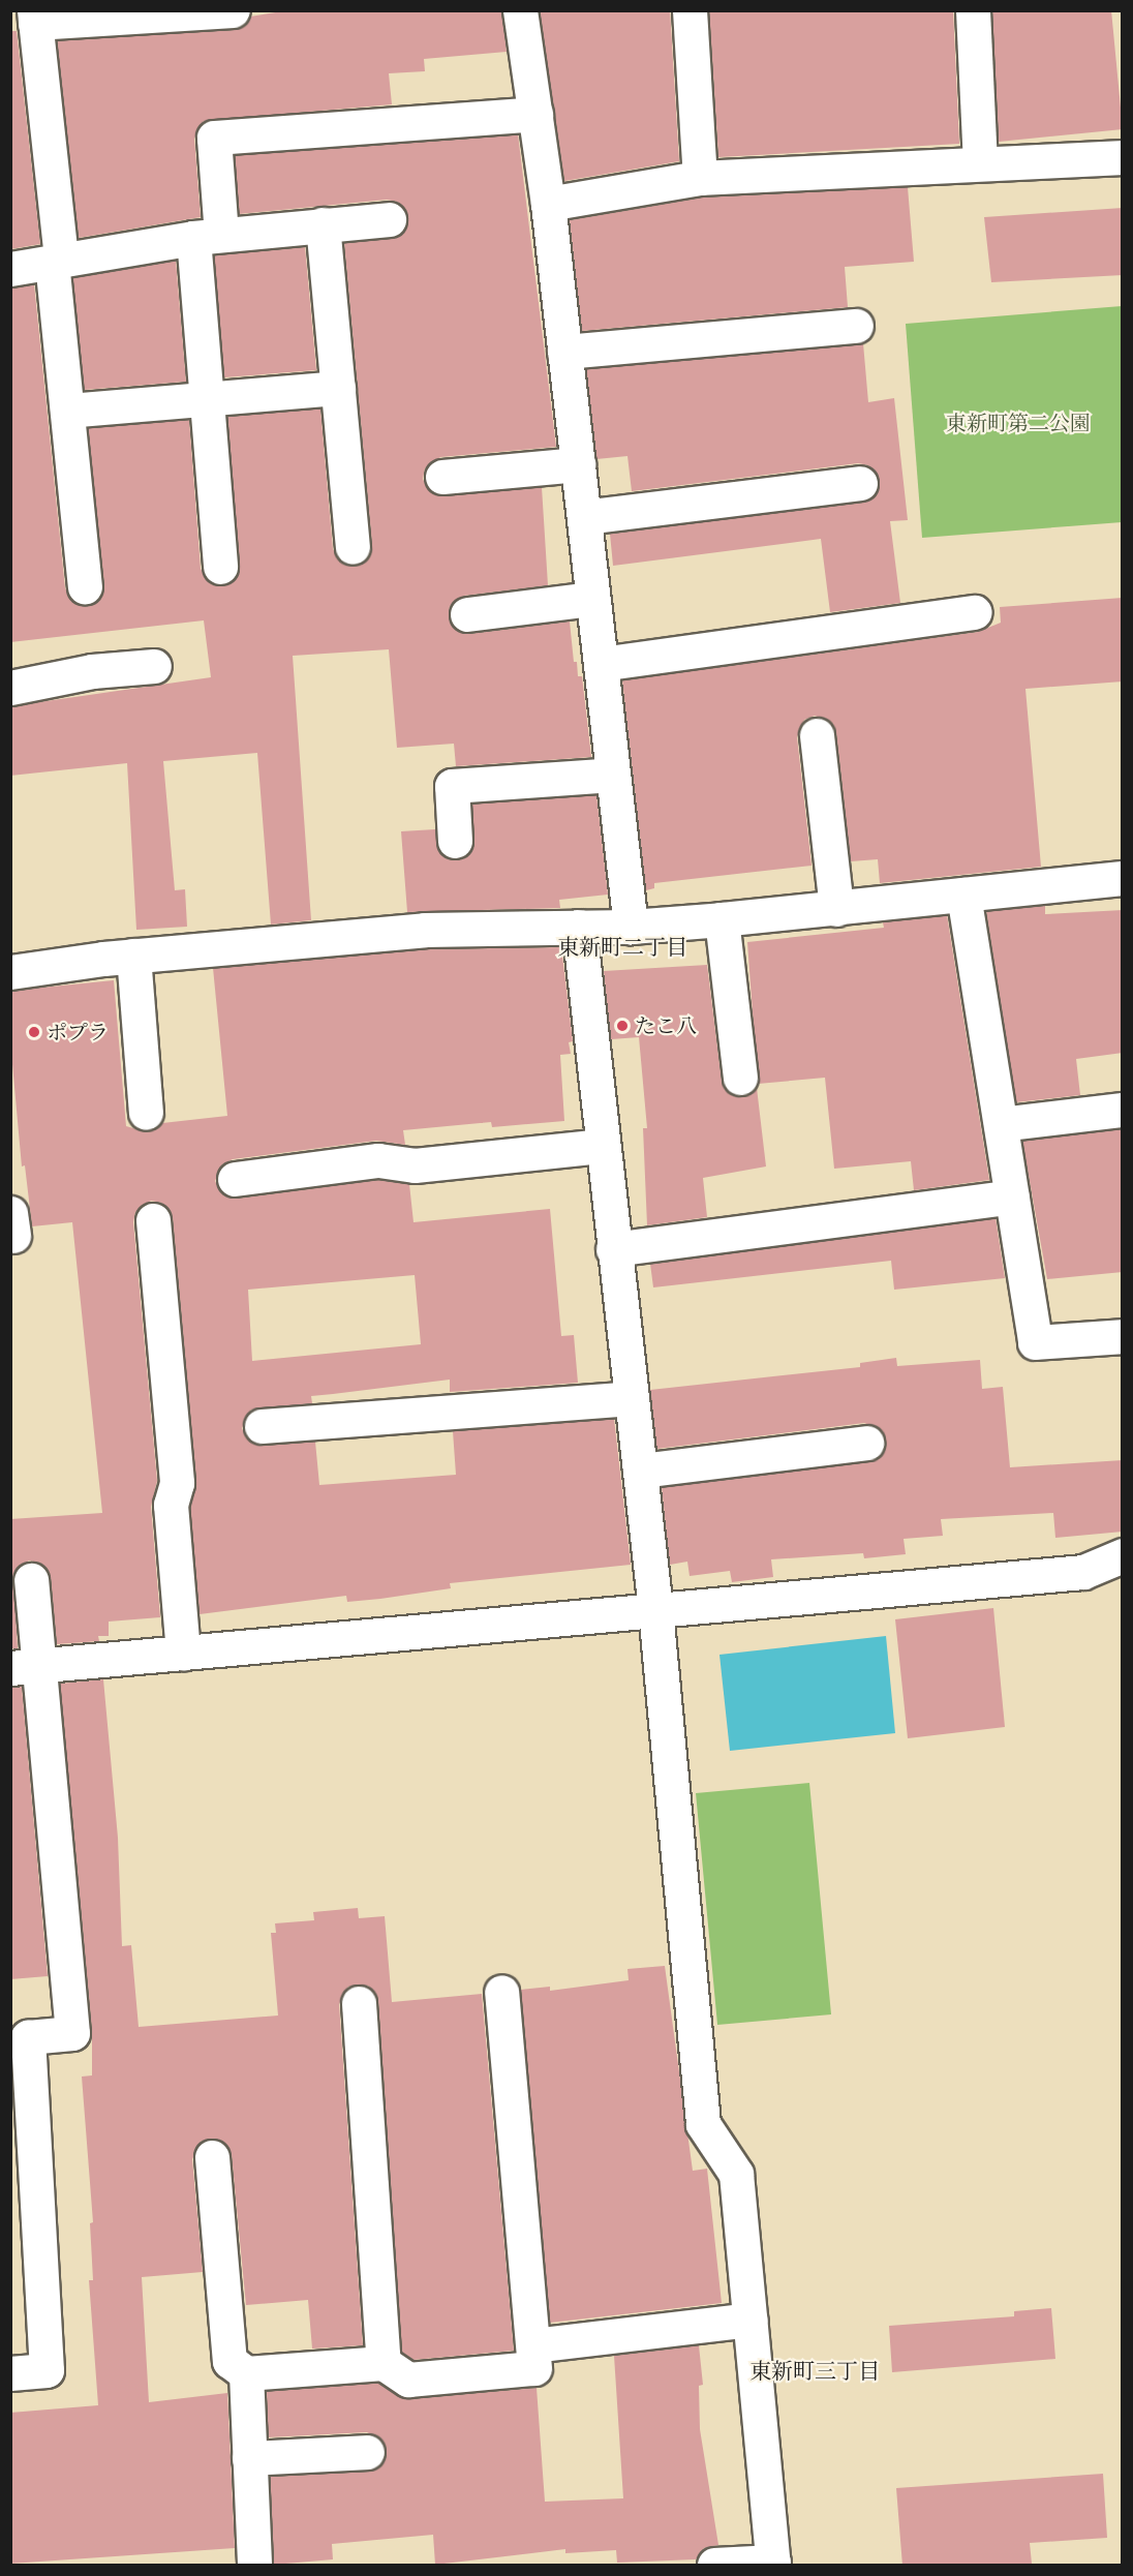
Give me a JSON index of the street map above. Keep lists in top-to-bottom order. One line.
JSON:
{"districts":["東新町二丁目","東新町三丁目"],"parks":["東新町第二公園"],"places":["たこ八","ポプラ"]}
